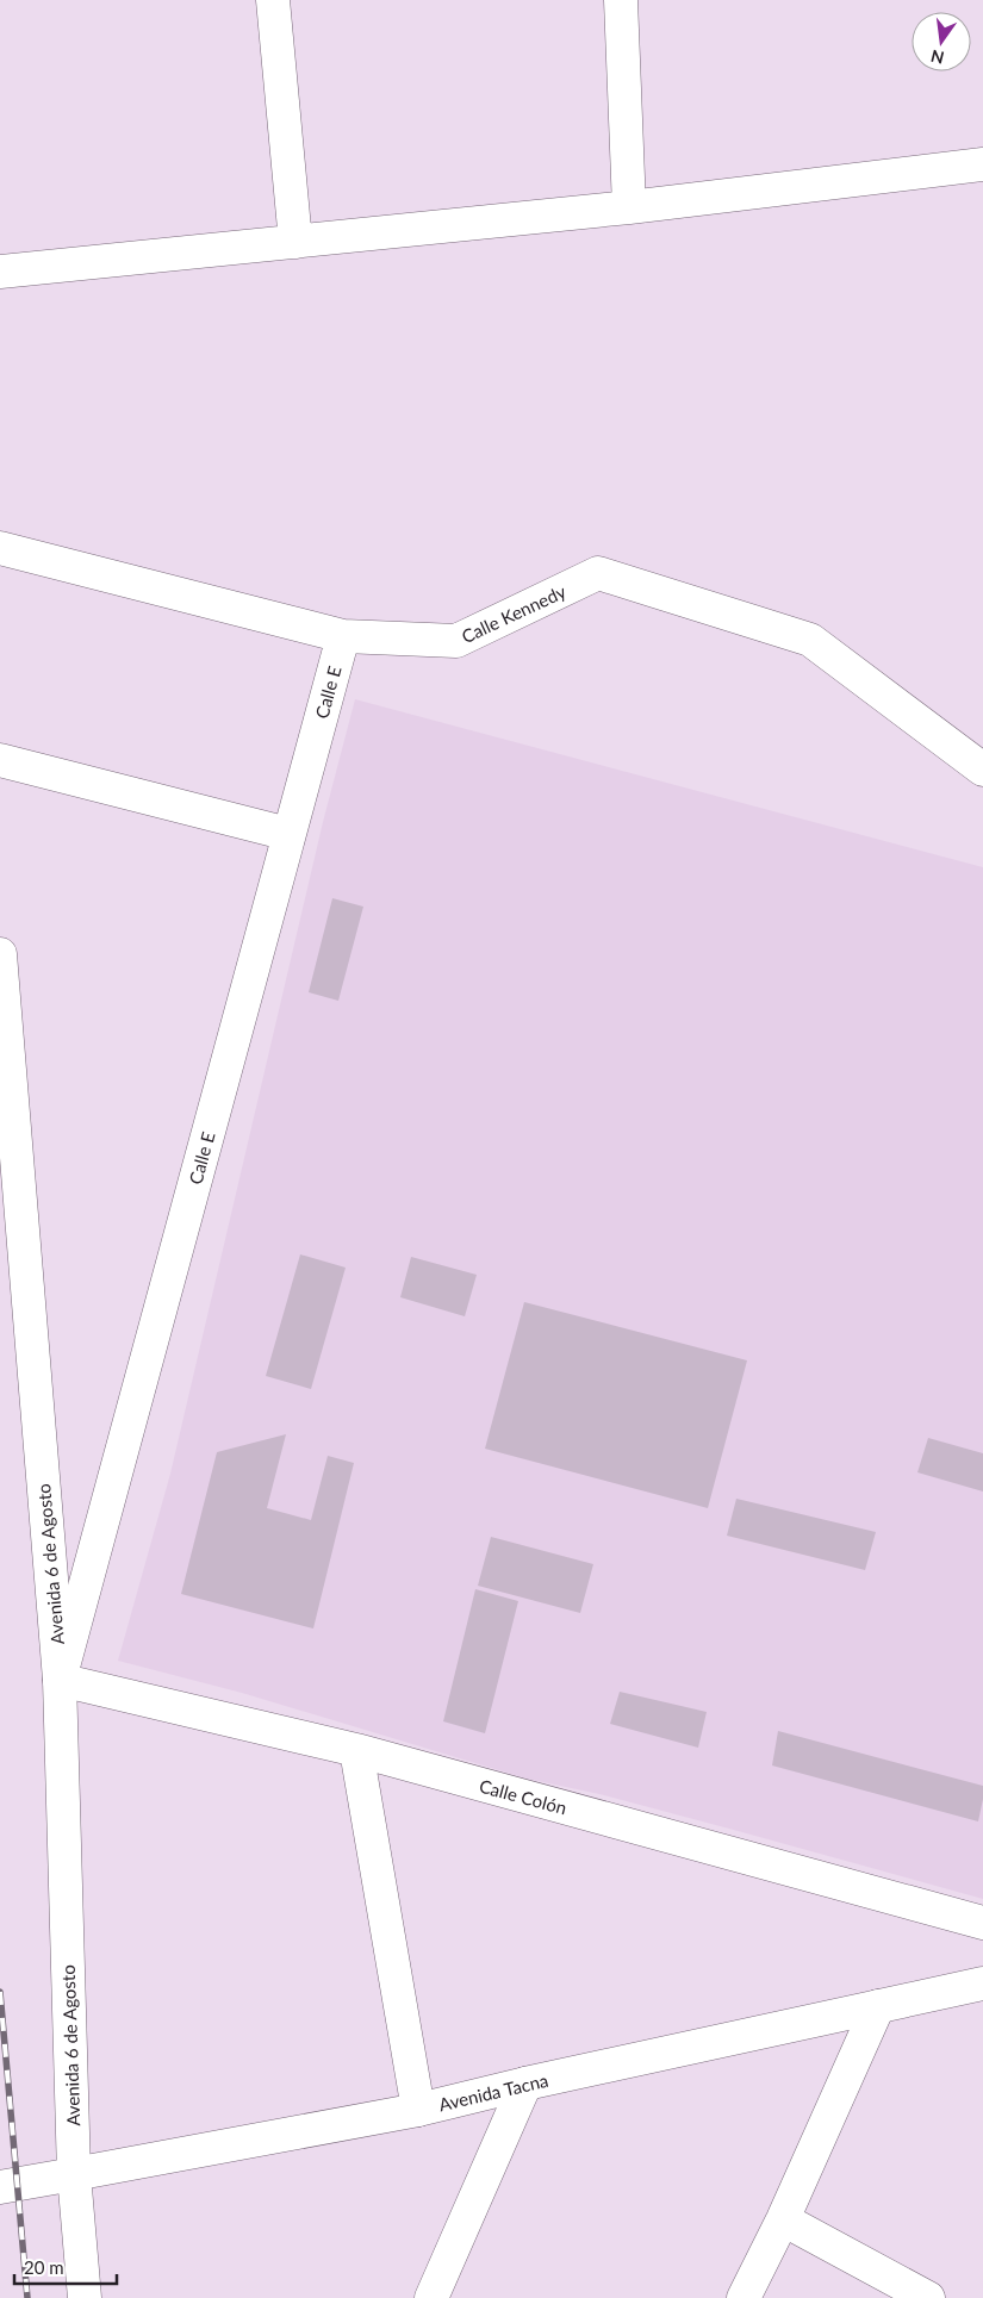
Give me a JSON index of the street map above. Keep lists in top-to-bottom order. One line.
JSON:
{"streets":{"street":["Calle Kennedy","Calle E","Avenida 6 de Agosto","Calle Colón","Avenida Tacna"]},"crossings":[["Calle Kennedy","Calle E"],["Calle E","Avenida 6 de Agosto"],["Calle E","Calle Colón"],["Avenida 6 de Agosto","Calle Colón"],["Avenida 6 de Agosto","Avenida Tacna"]],"scale_bar":"20 m","north":"bottom"}
